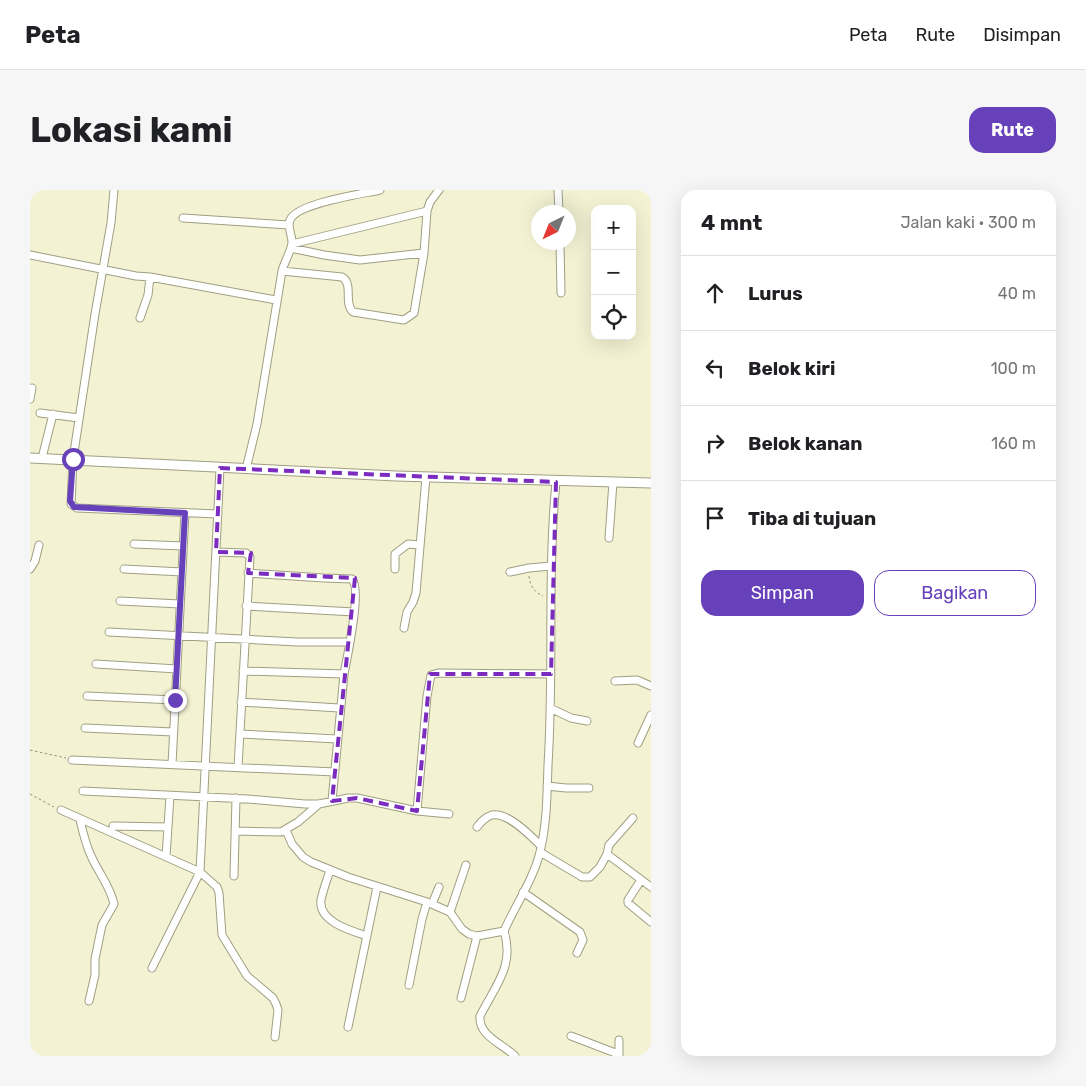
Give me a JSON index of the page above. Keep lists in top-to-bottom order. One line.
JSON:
{"north":"bottom left","page":{"header":"Peta","nav":["Peta","Rute","Disimpan"],"buttons":["Rute",["Simpan","Bagikan"]],"title":"Lokasi kami","heading":["4 mnt","Jalan kaki · 300 m"],"map_buttons":["+","−"],"list":[["Lurus","40 m"],["Belok kiri","100 m"],["Belok kanan","160 m"],"Tiba di tujuan"]}}
